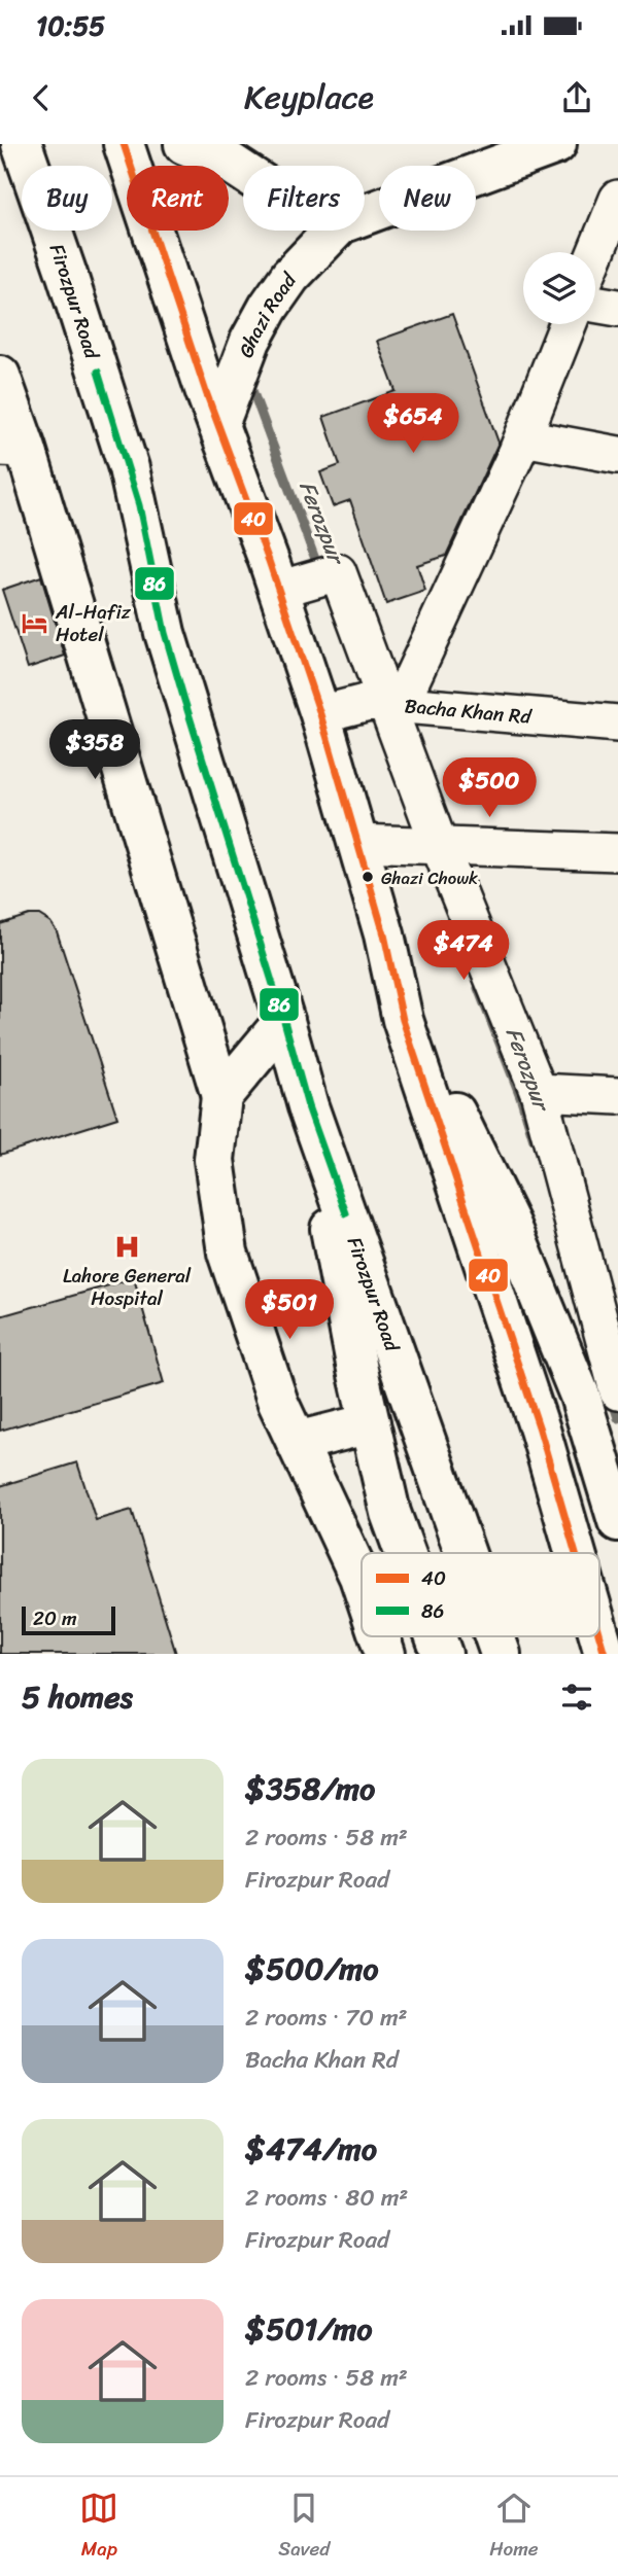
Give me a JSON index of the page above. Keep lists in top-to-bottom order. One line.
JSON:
{"streets":{"main road":["Firozpur Road","Ghazi Road"],"street":["Bacha Khan Rd"]},"water":["Ferozpur"],"places":{"hotel":["Al-Hafiz Hotel"],"other":["Ghazi Chowk"],"hospital":["Lahore General Hospital"]},"lines":["transit line 40","transit line 86"],"legend":["40","86"],"scale_bar":"20 m","page":{"status":"10:55","header":"Keyplace","chip":["Buy","Rent","Filters","New"],"price":["$654","$358","$500","$474","$501"],"scale":"20 m","heading":"5 homes","list":[{"name":"$358/mo","note":"2 rooms · 58 m² · Firozpur Road"},{"name":"$500/mo","note":"2 rooms · 70 m² · Bacha Khan Rd"},{"name":"$474/mo","note":"2 rooms · 80 m² · Firozpur Road"},{"name":"$501/mo","note":"2 rooms · 58 m² · Firozpur Road"}],"tabs":["Map","Saved","Home"]}}
